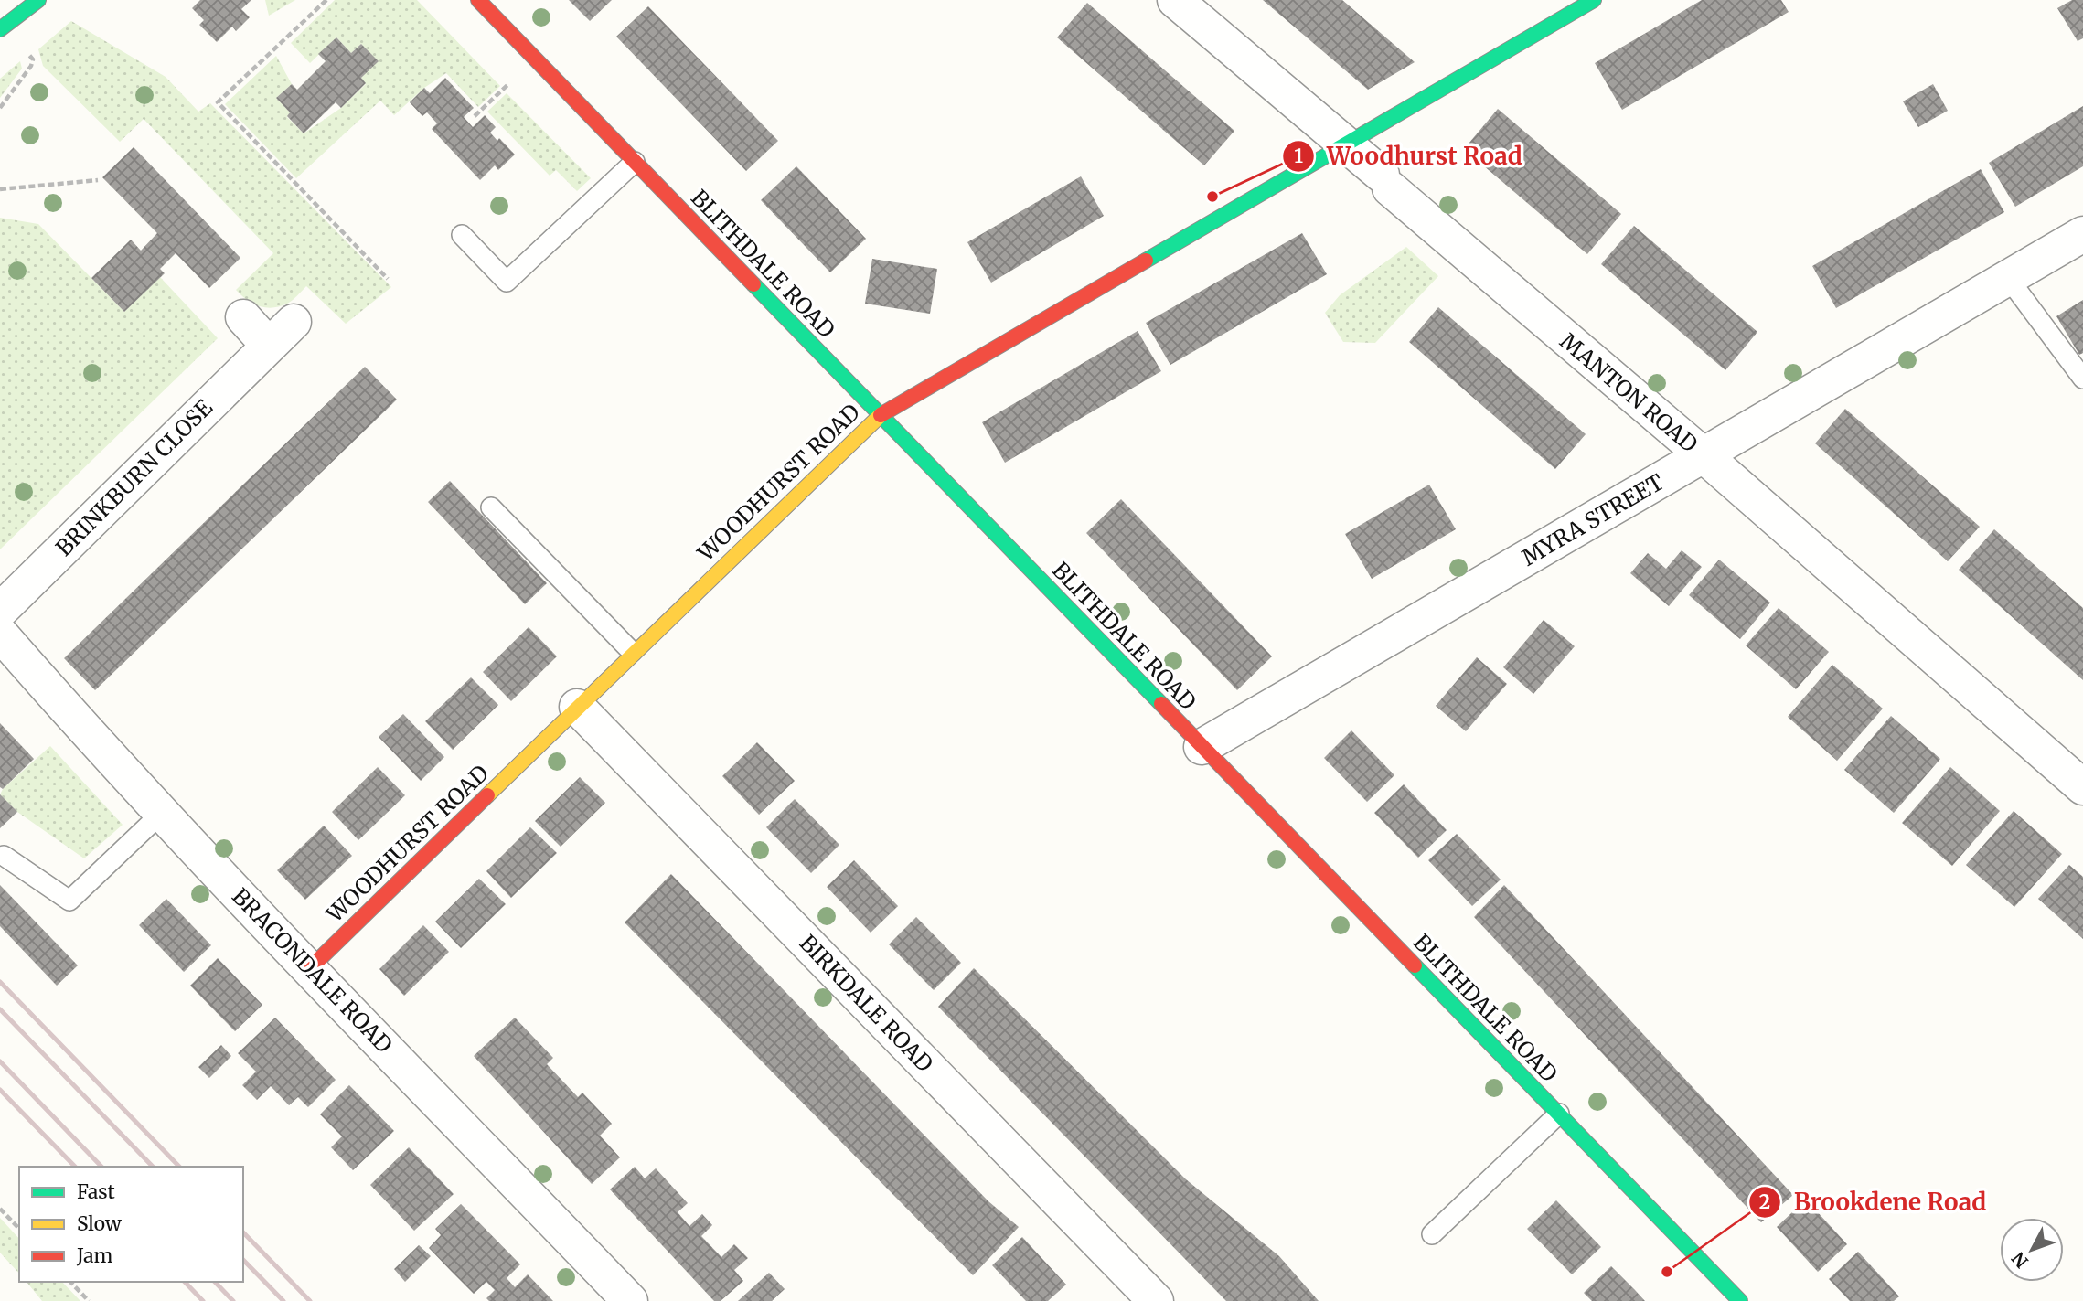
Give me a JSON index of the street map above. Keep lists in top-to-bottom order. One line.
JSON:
{"streets":{"street":["BLITHDALE ROAD","MANTON ROAD","BRINKBURN CLOSE","WOODHURST ROAD","MYRA STREET","BRACONDALE ROAD","BIRKDALE ROAD"]},"crossings":[["BLITHDALE ROAD","WOODHURST ROAD"],["BLITHDALE ROAD","MYRA STREET"],["MANTON ROAD","WOODHURST ROAD"],["MANTON ROAD","MYRA STREET"],["WOODHURST ROAD","BRACONDALE ROAD"],["WOODHURST ROAD","BIRKDALE ROAD"]],"places":["Woodhurst Road","Brookdene Road"],"legend":["Fast","Slow","Jam"],"north":"bottom left"}
